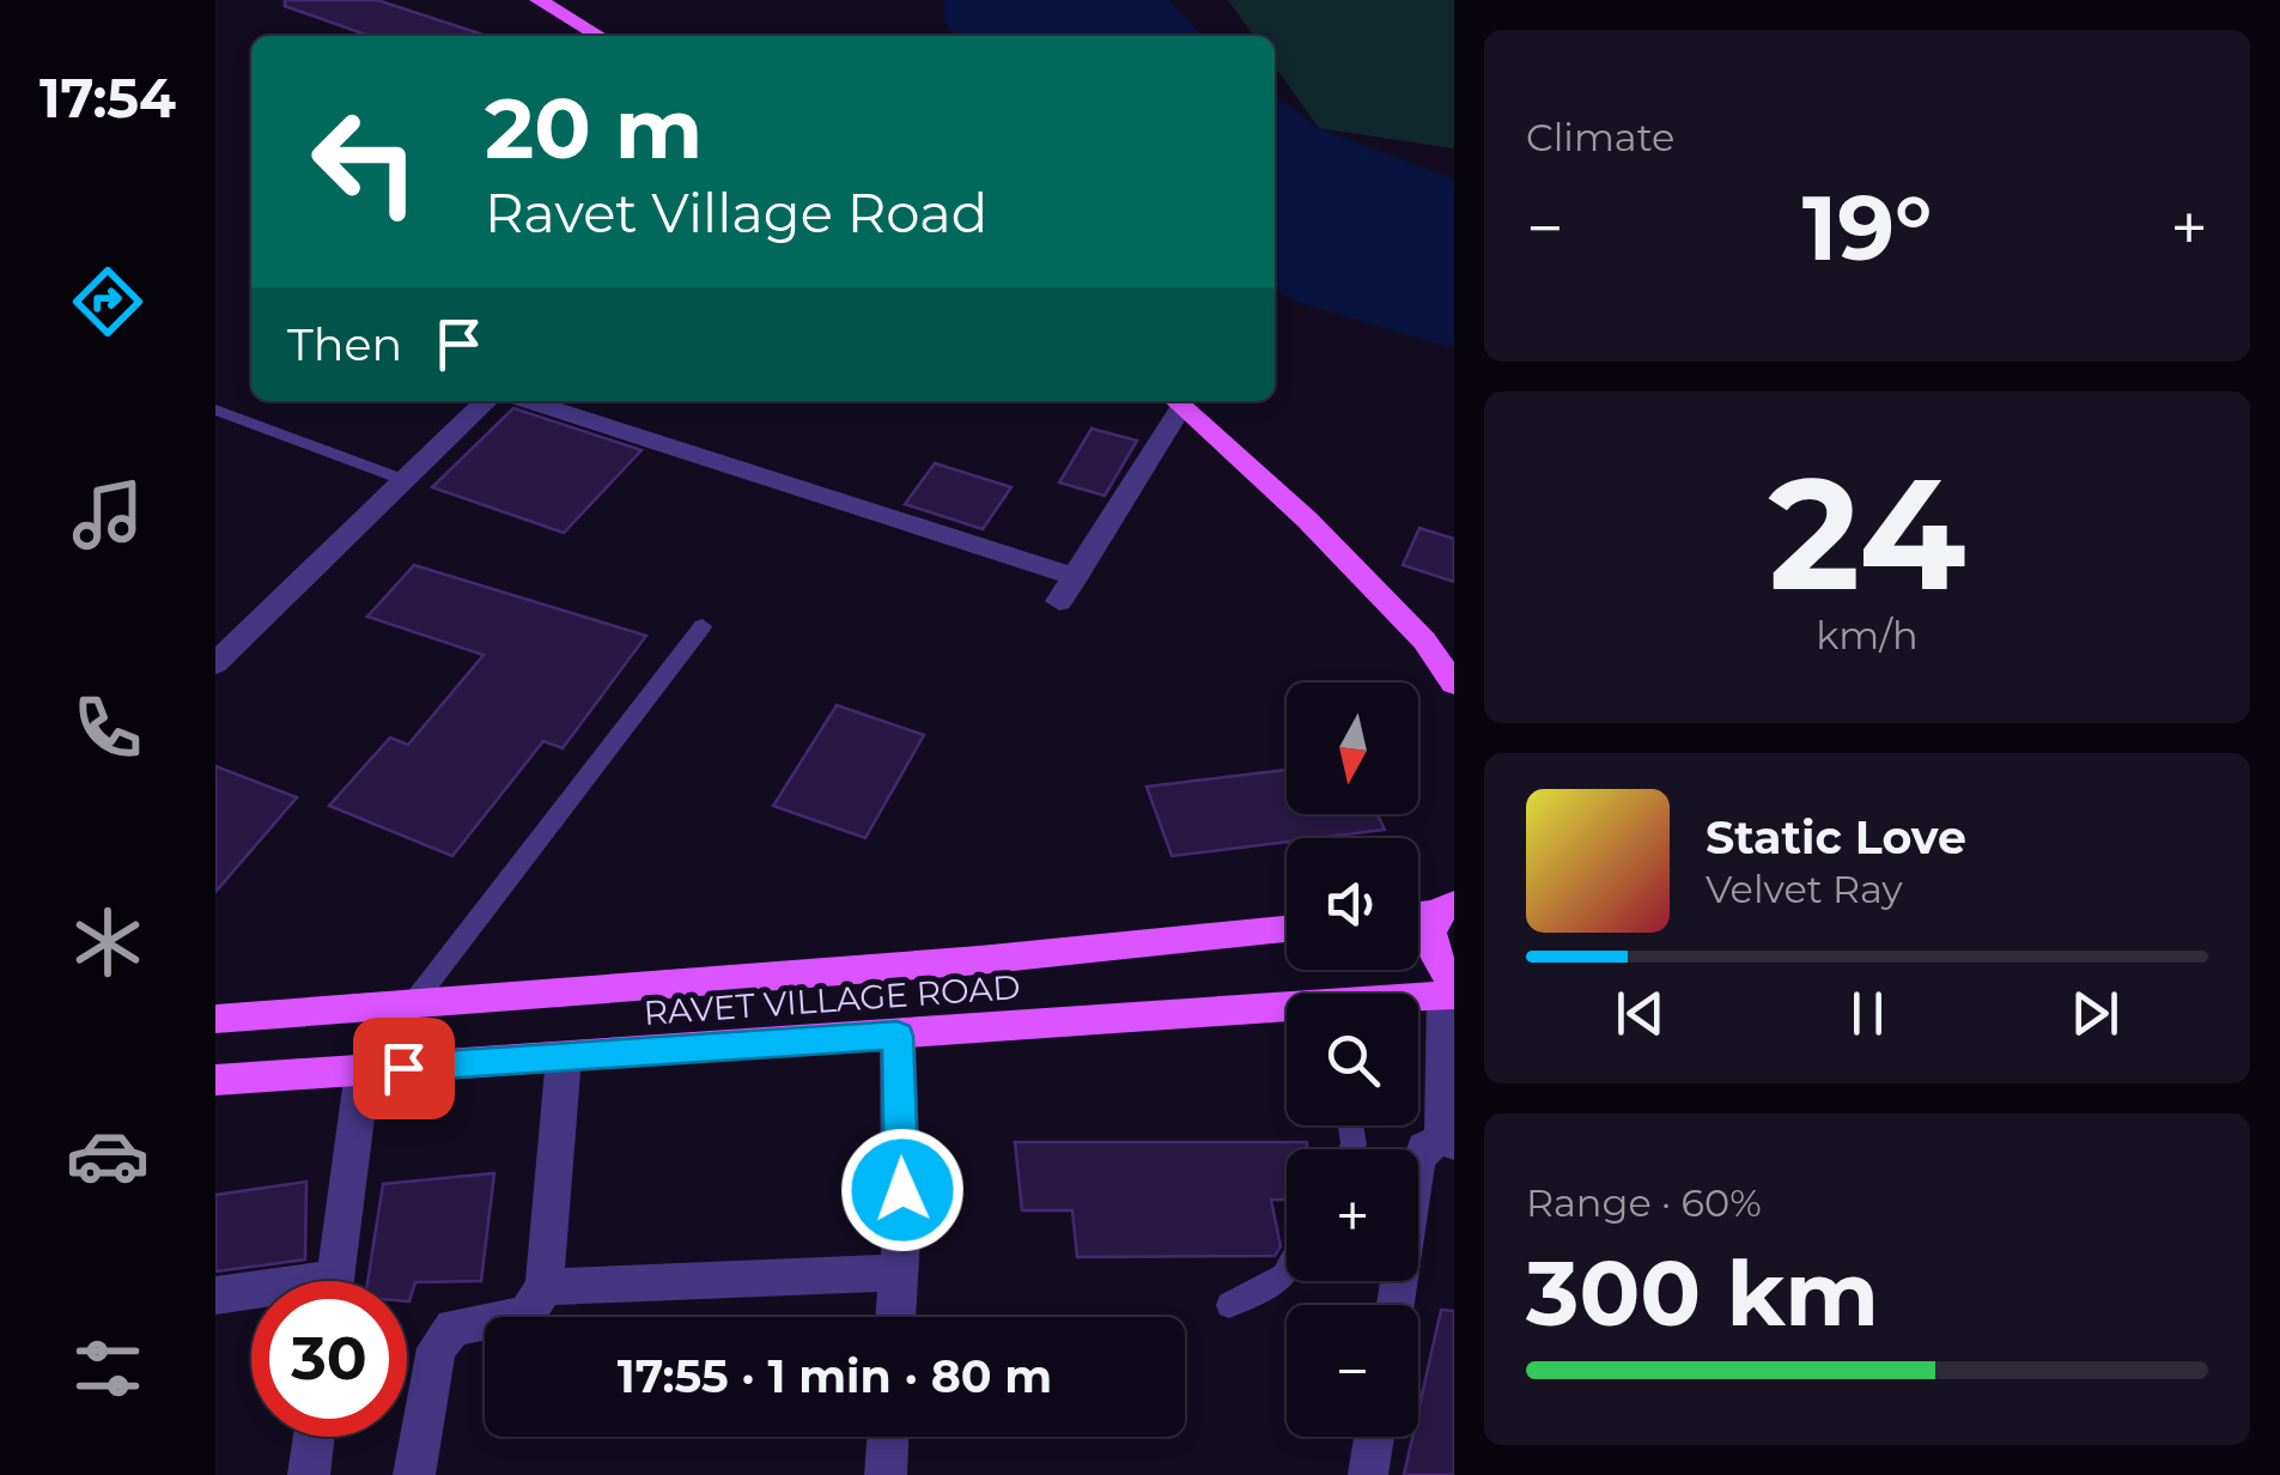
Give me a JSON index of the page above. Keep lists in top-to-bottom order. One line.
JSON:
{"streets":{"main road":["RAVET VILLAGE ROAD"]},"north":"bottom","page":{"tabs":"17:54","tile":["Climate",["24","km/h"],["Range · 60%","300 km"]],"turn":["20 m","Ravet Village Road"],"heat":["−","19°","+"],"then":"Then","map_buttons":["+","−"],"song":["Static Love","Velvet Ray"],"limit":"30","trip":"17:55 · 1 min · 80 m"}}
